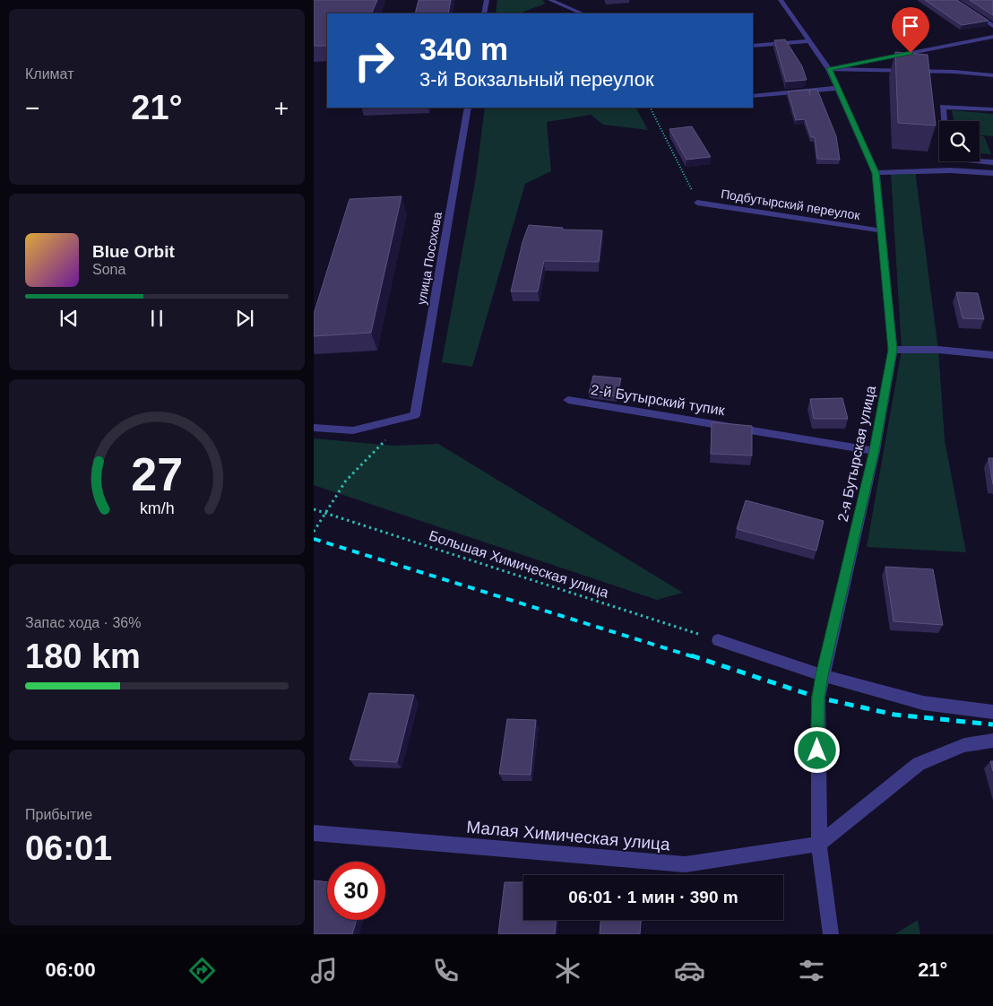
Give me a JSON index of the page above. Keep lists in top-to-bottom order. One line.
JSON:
{"streets":{"street":["Подбутырский переулок","улица Посохова","2-й Бутырский тупик","2-я Бутырская улица","Малая Химическая улица"],"path":["Большая Химическая улица"]},"crossings":[["Подбутырский переулок","2-я Бутырская улица"],["2-й Бутырский тупик","2-я Бутырская улица"],["2-я Бутырская улица","Малая Химическая улица"]],"page":{"tile":["Климат",["Запас хода · 36%","180 km"],["Прибытие","06:01"]],"turn":["340 m","3-й Вокзальный переулок"],"heat":["−","21°","+"],"song":["Blue Orbit","Sona"],"limit":"30","trip":"06:01 · 1 мин · 390 m","tabs":["06:00","21°"],"gauge":["27","km/h"]}}
